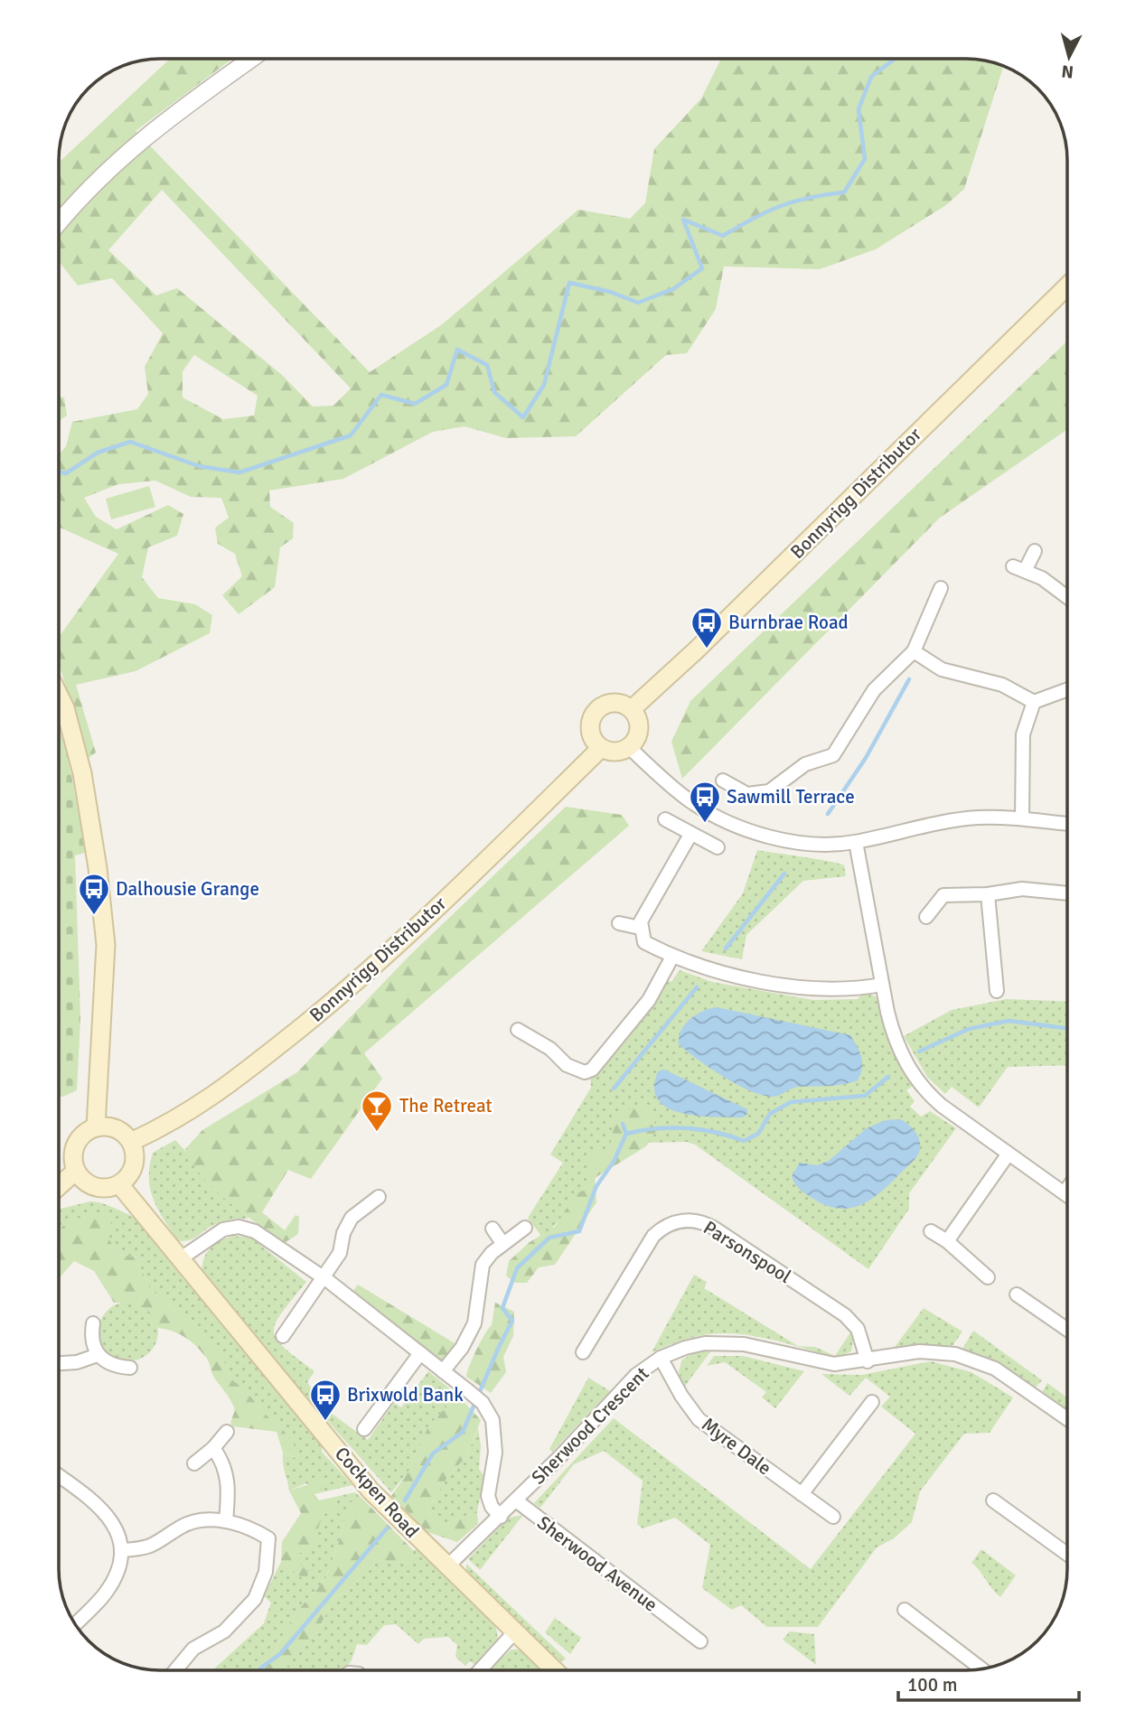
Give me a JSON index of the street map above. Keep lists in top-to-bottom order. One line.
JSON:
{"streets":{"main road":["Bonnyrigg Distributor","Cockpen Road"],"street":["Parsonspool","Sherwood Crescent","Myre Dale","Sherwood Avenue"]},"crossings":[["Bonnyrigg Distributor","Cockpen Road"],["Parsonspool","Sherwood Crescent"],["Sherwood Crescent","Myre Dale"],["Sherwood Crescent","Cockpen Road"],["Sherwood Crescent","Sherwood Avenue"]],"places":{"bus stop":["Burnbrae Road","Sawmill Terrace","Dalhousie Grange","Brixwold Bank"],"bar":["The Retreat"]},"scale_bar":"100 m","north":"bottom"}
